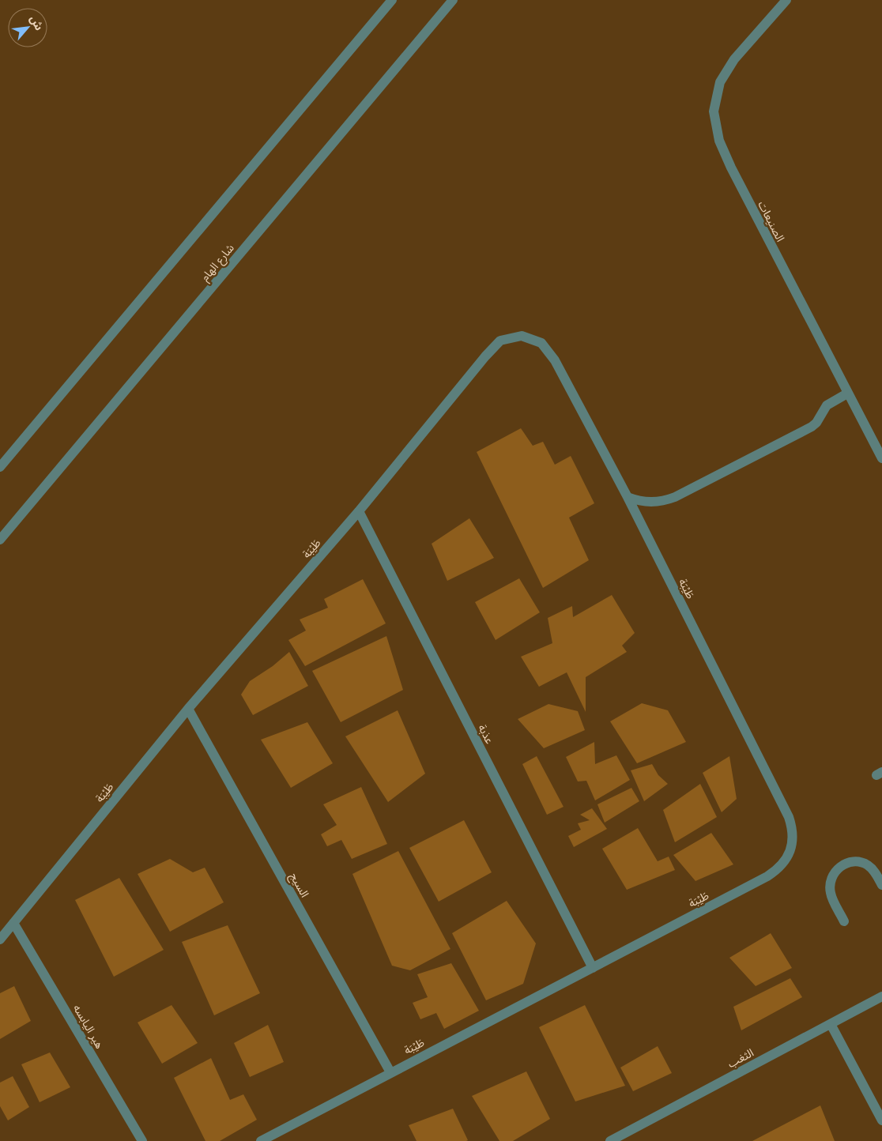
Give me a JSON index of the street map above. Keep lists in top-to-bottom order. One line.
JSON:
{"streets":{"street":["الصنيعات","شارع الهام","طَيْبَة","عذبة","السيج","هير اليابسه","الثغب"]},"crossings":[["طَيْبَة","عذبة"],["طَيْبَة","السيج"],["طَيْبَة","هير اليابسه"]],"north":"top right"}
